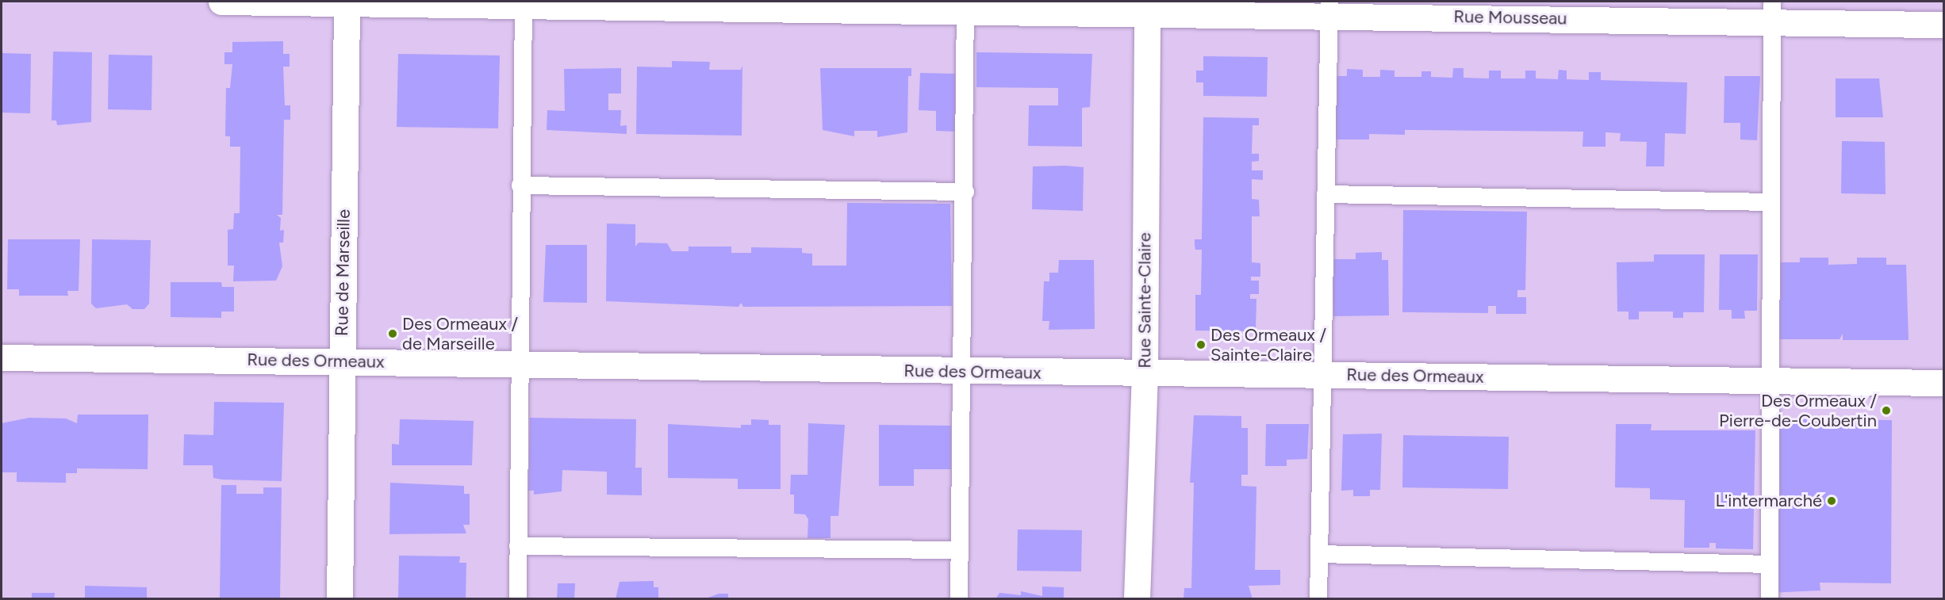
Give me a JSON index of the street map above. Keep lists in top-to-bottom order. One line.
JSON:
{"streets":{"street":["Rue Mousseau","Rue de Marseille","Rue Sainte-Claire","Rue des Ormeaux"]},"crossings":[["Rue Mousseau","Rue de Marseille"],["Rue Mousseau","Rue Sainte-Claire"],["Rue de Marseille","Rue des Ormeaux"],["Rue Sainte-Claire","Rue des Ormeaux"]],"places":["Des Ormeaux / de Marseille","Des Ormeaux / Sainte-Claire","Des Ormeaux / Pierre-de-Coubertin","L'intermarché"]}
